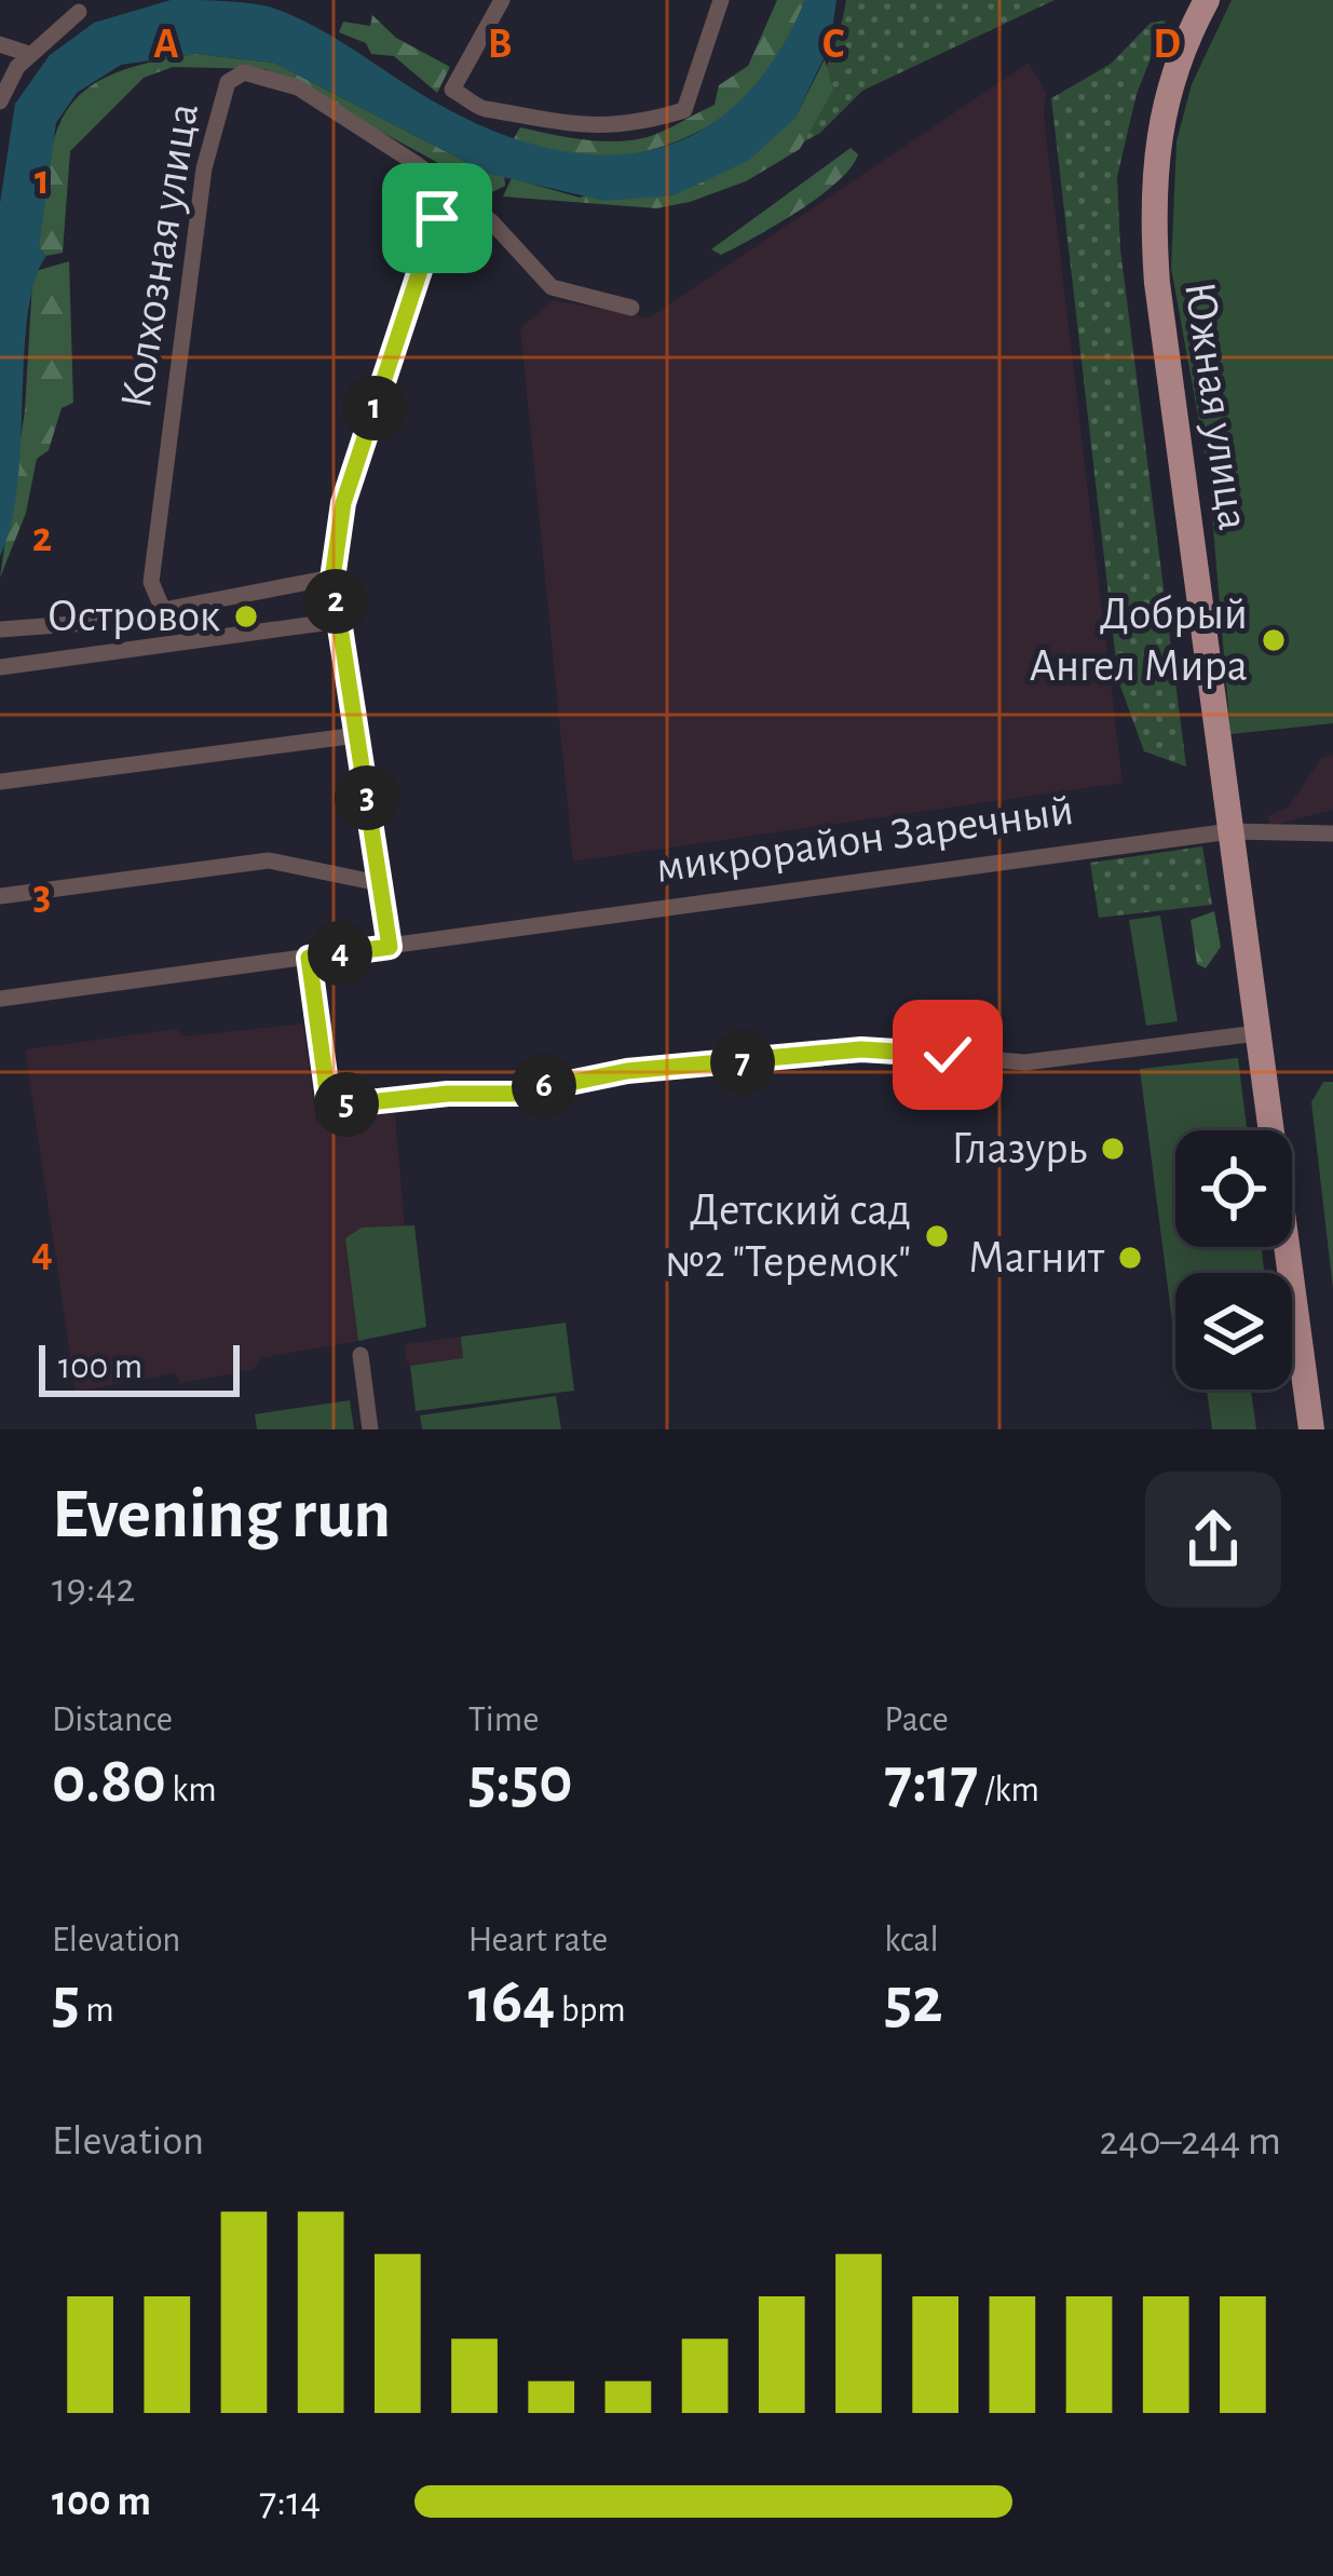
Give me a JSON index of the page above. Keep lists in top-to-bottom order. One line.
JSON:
{"streets":{"main road":["Южная улица"],"street":["Колхозная улица","микрорайон Заречный"]},"crossings":[["Южная улица","микрорайон Заречный"]],"places":["Островок","Добрый Ангел Мира","Глазурь","Детский сад №2 \"Теремок\"","Магнит"],"scale_bar":"100 m","page":{"pins":["1","2","3","4","7","6","5"],"scale":"100 m","heading":["Evening run","19:42"],"stats":[["Distance","0.80 km"],["Time","5:50"],["Pace","7:17 /km"],["Elevation","5 m"],["Heart rate","164 bpm"],["kcal","52"]],"chart":["Elevation","240–244 m"],"list":[{"name":"100 m","note":"7:14"}]},"grid":{"columns":["A","B","C","D"],"rows":["1","2","3","4"]}}
